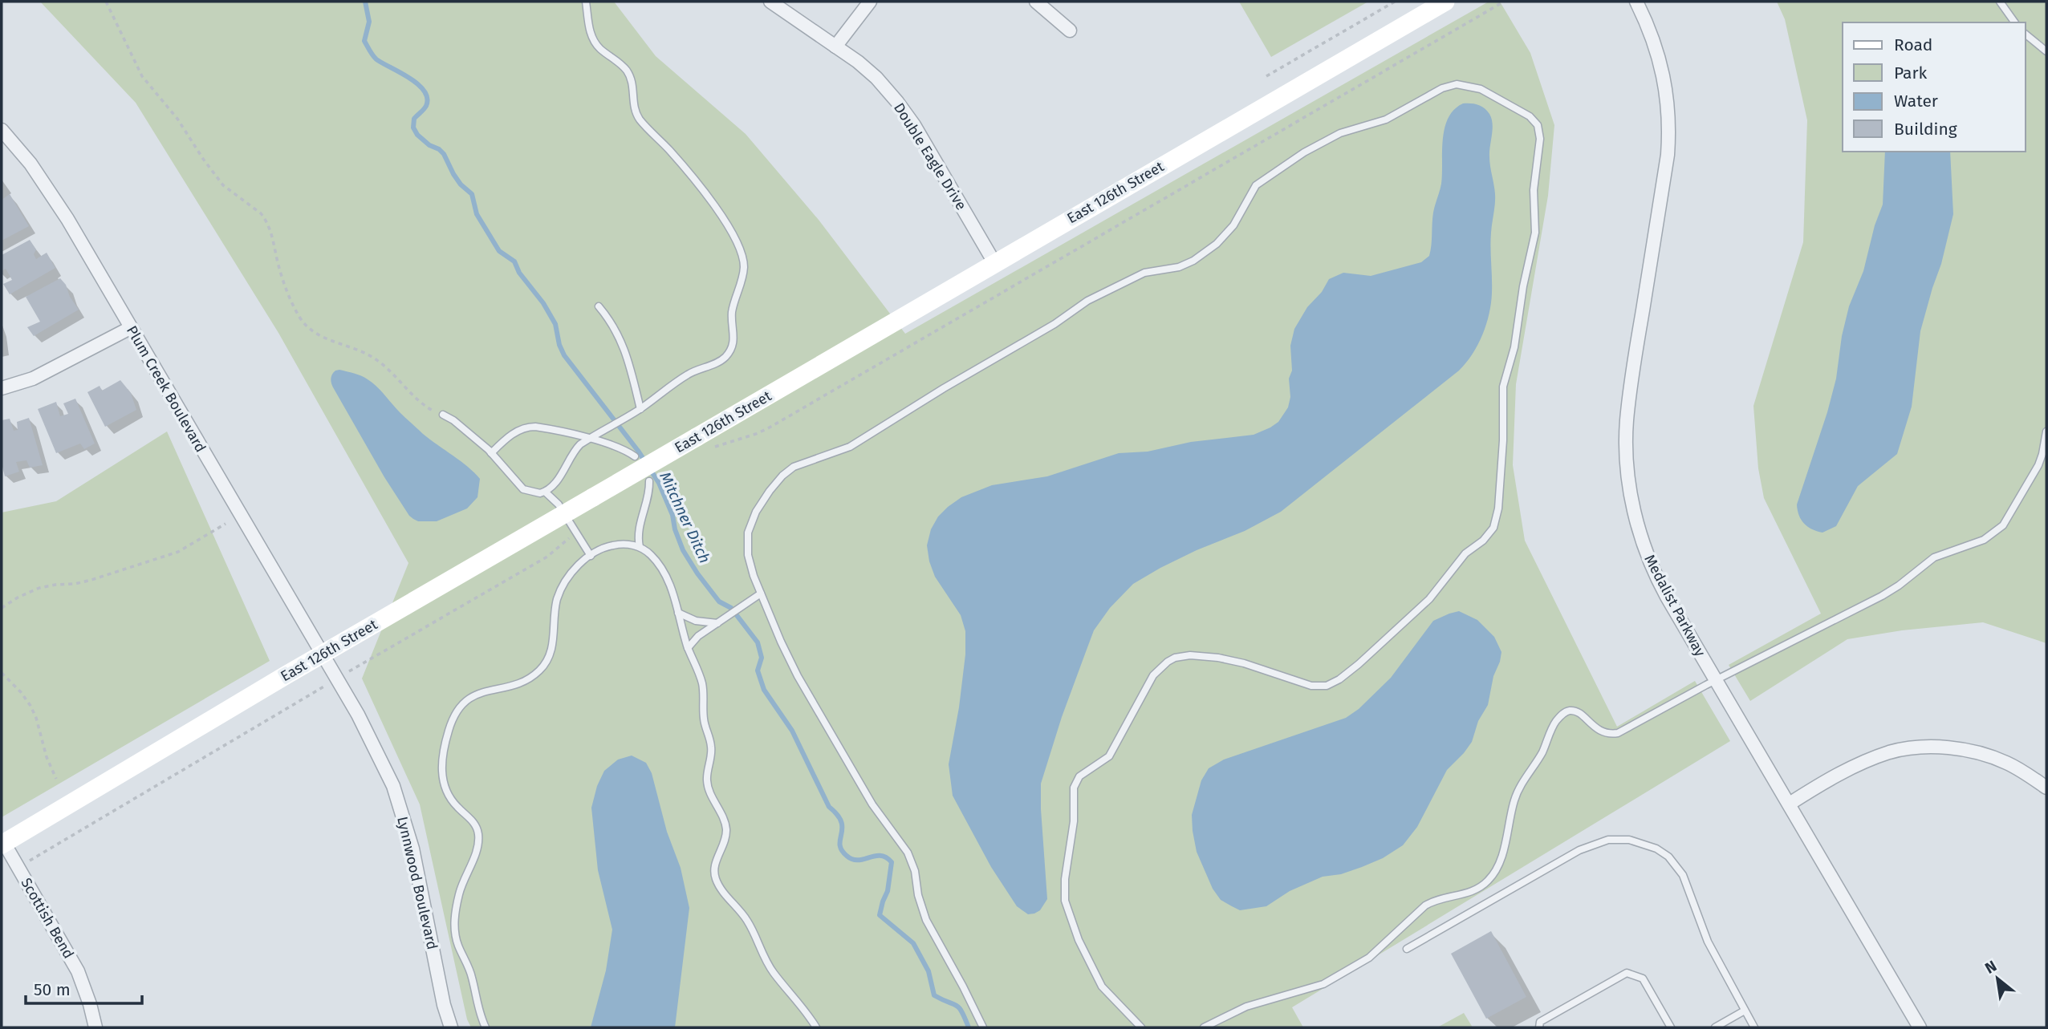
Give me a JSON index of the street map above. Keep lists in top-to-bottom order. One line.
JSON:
{"streets":{"street":["Double Eagle Drive","East 126th Street","Plum Creek Boulevard","Medalist Parkway","Lynnwood Boulevard","Scottish Bend"]},"crossings":[["Double Eagle Drive","East 126th Street"],["East 126th Street","Plum Creek Boulevard"],["East 126th Street","Lynnwood Boulevard"],["East 126th Street","Scottish Bend"],["Plum Creek Boulevard","Lynnwood Boulevard"]],"water":["Mitchner Ditch"],"legend":["Road","Park","Water","Building"],"scale_bar":"50 m","north":"top left"}
